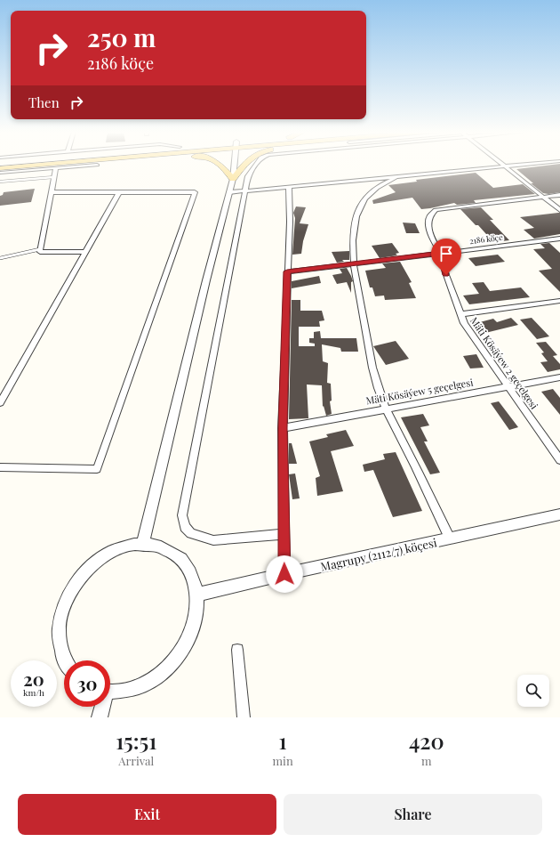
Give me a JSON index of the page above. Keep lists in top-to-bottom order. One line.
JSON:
{"streets":{"street":["2186 köçe","Mäti Kösäýew 2 geçelgesi","Mäti Kösäýew 5 geçelgesi","Magrupy (2112/7) köçesi"]},"crossings":[["2186 köçe","Mäti Kösäýew 2 geçelgesi"],["Mäti Kösäýew 2 geçelgesi","Mäti Kösäýew 5 geçelgesi"]],"page":{"turn":["250 m","2186 köçe"],"then":"Then","speed":"20 km/h","limit":"30","eta":["15:51","Arrival","1","min","420","m"],"buttons":["Exit","Share"]}}
